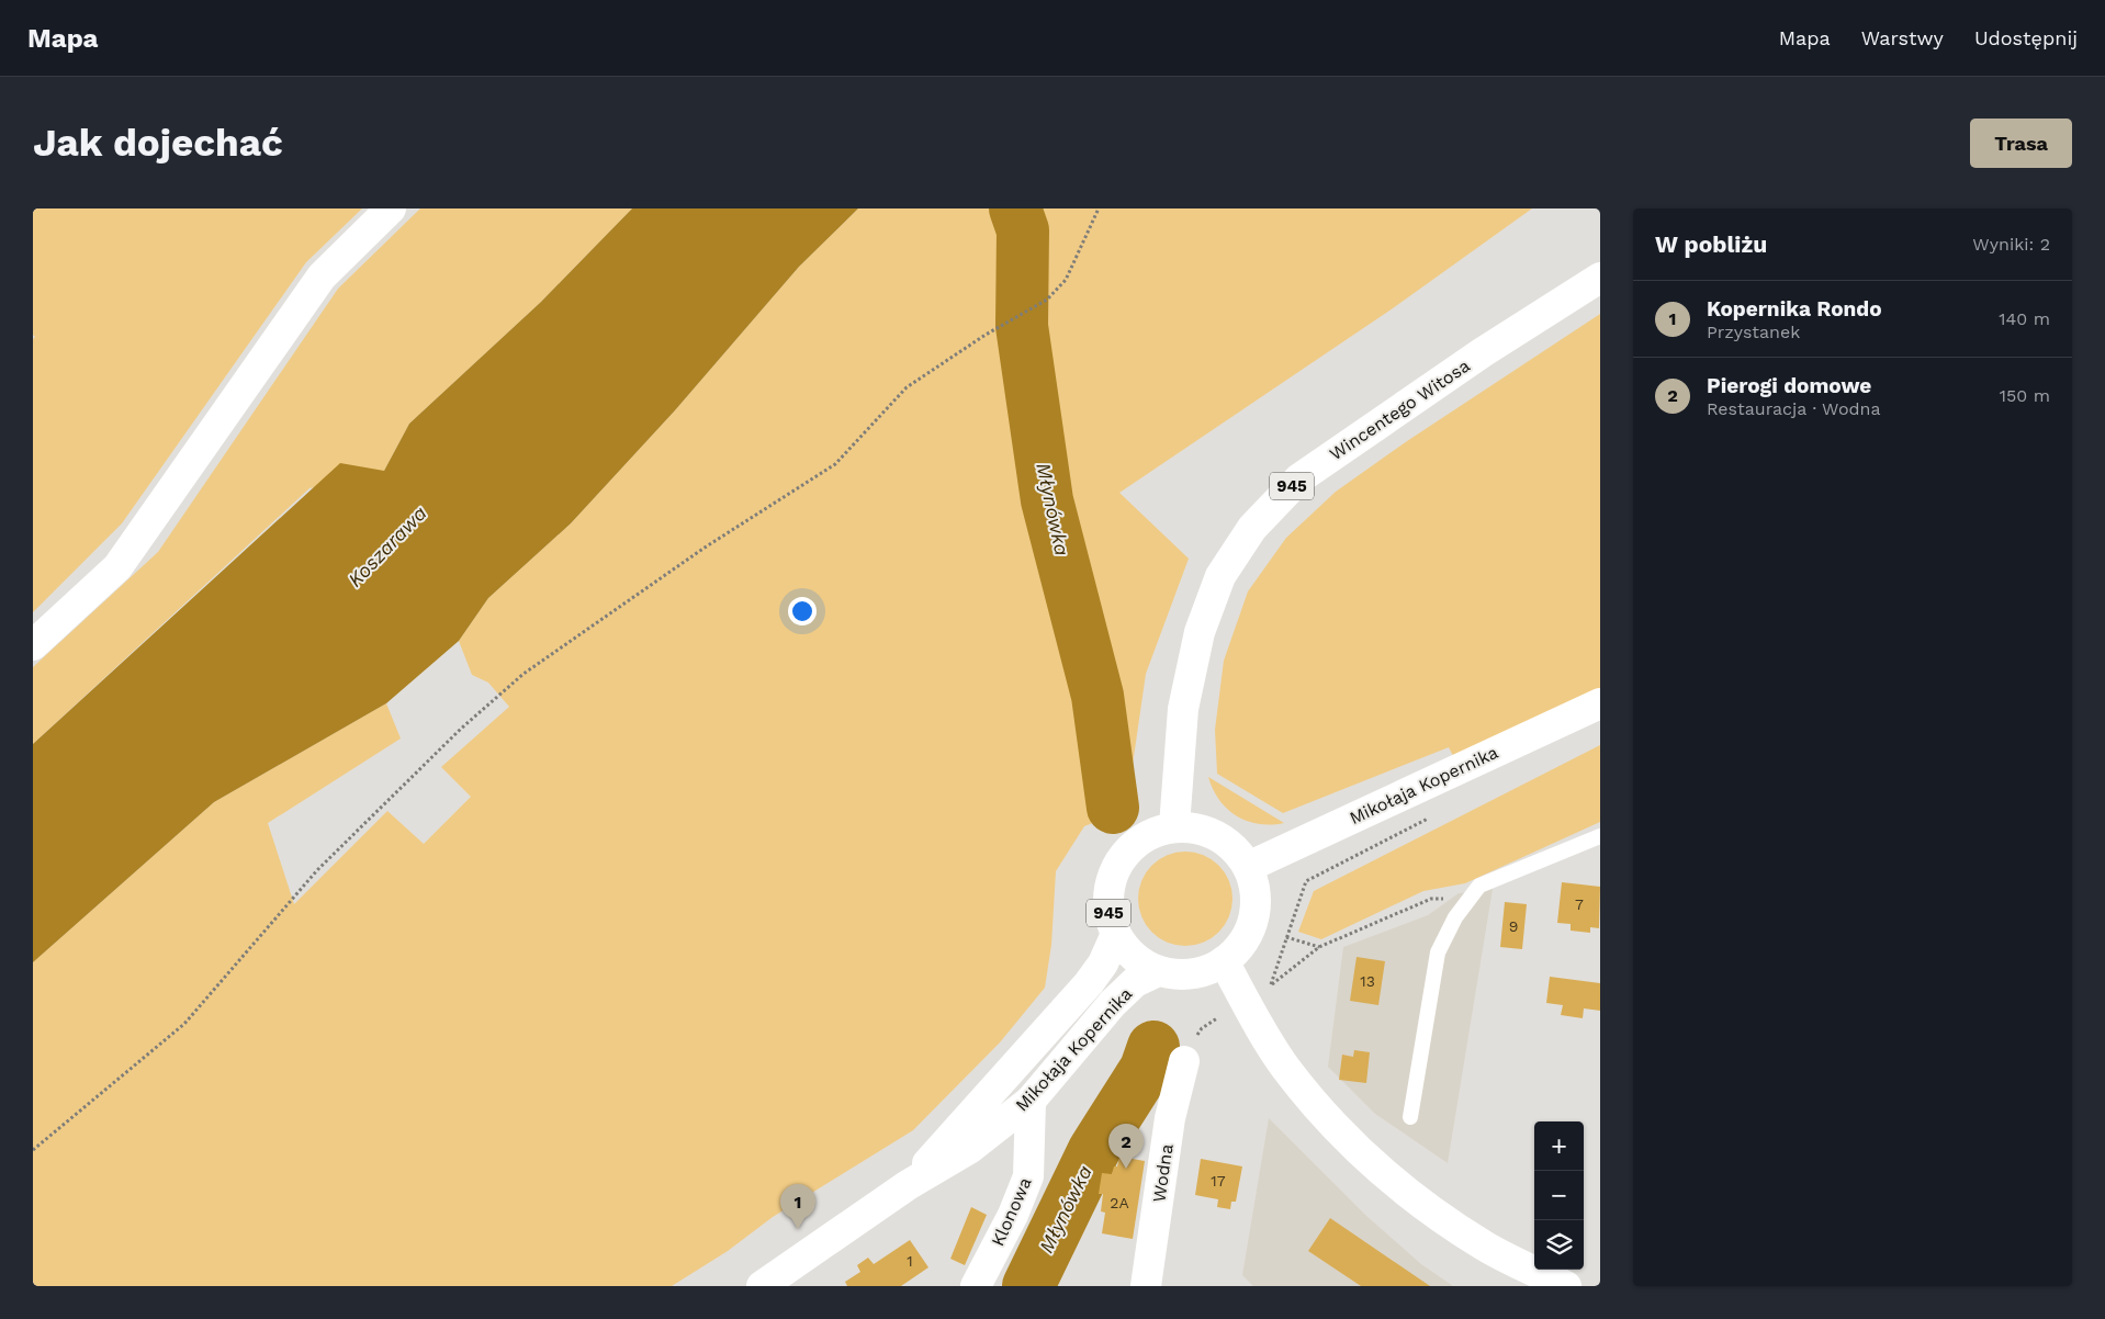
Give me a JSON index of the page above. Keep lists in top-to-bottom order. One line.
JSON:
{"streets":{"main road":["Wincentego Witosa","945","Mikołaja Kopernika","Wodna","Klonowa"]},"crossings":[["Wincentego Witosa","945"],["Wincentego Witosa","Mikołaja Kopernika"],["945","Mikołaja Kopernika"],["Mikołaja Kopernika","Klonowa"]],"water":["Młynówka","Koszarawa"],"house_numbers":["7","9","13","17","2A","1"],"page":{"header":"Mapa","nav":["Mapa","Warstwy","Udostępnij"],"buttons":"Trasa","title":"Jak dojechać","heading":["W pobliżu","Wyniki: 2"],"list":[{"mark":"1","name":"Kopernika Rondo","note":"Przystanek","value":"140 m"},{"mark":"2","name":"Pierogi domowe","note":"Restauracja · Wodna","value":"150 m"}],"map_buttons":["+","−"],"pins":["2","1"]}}
